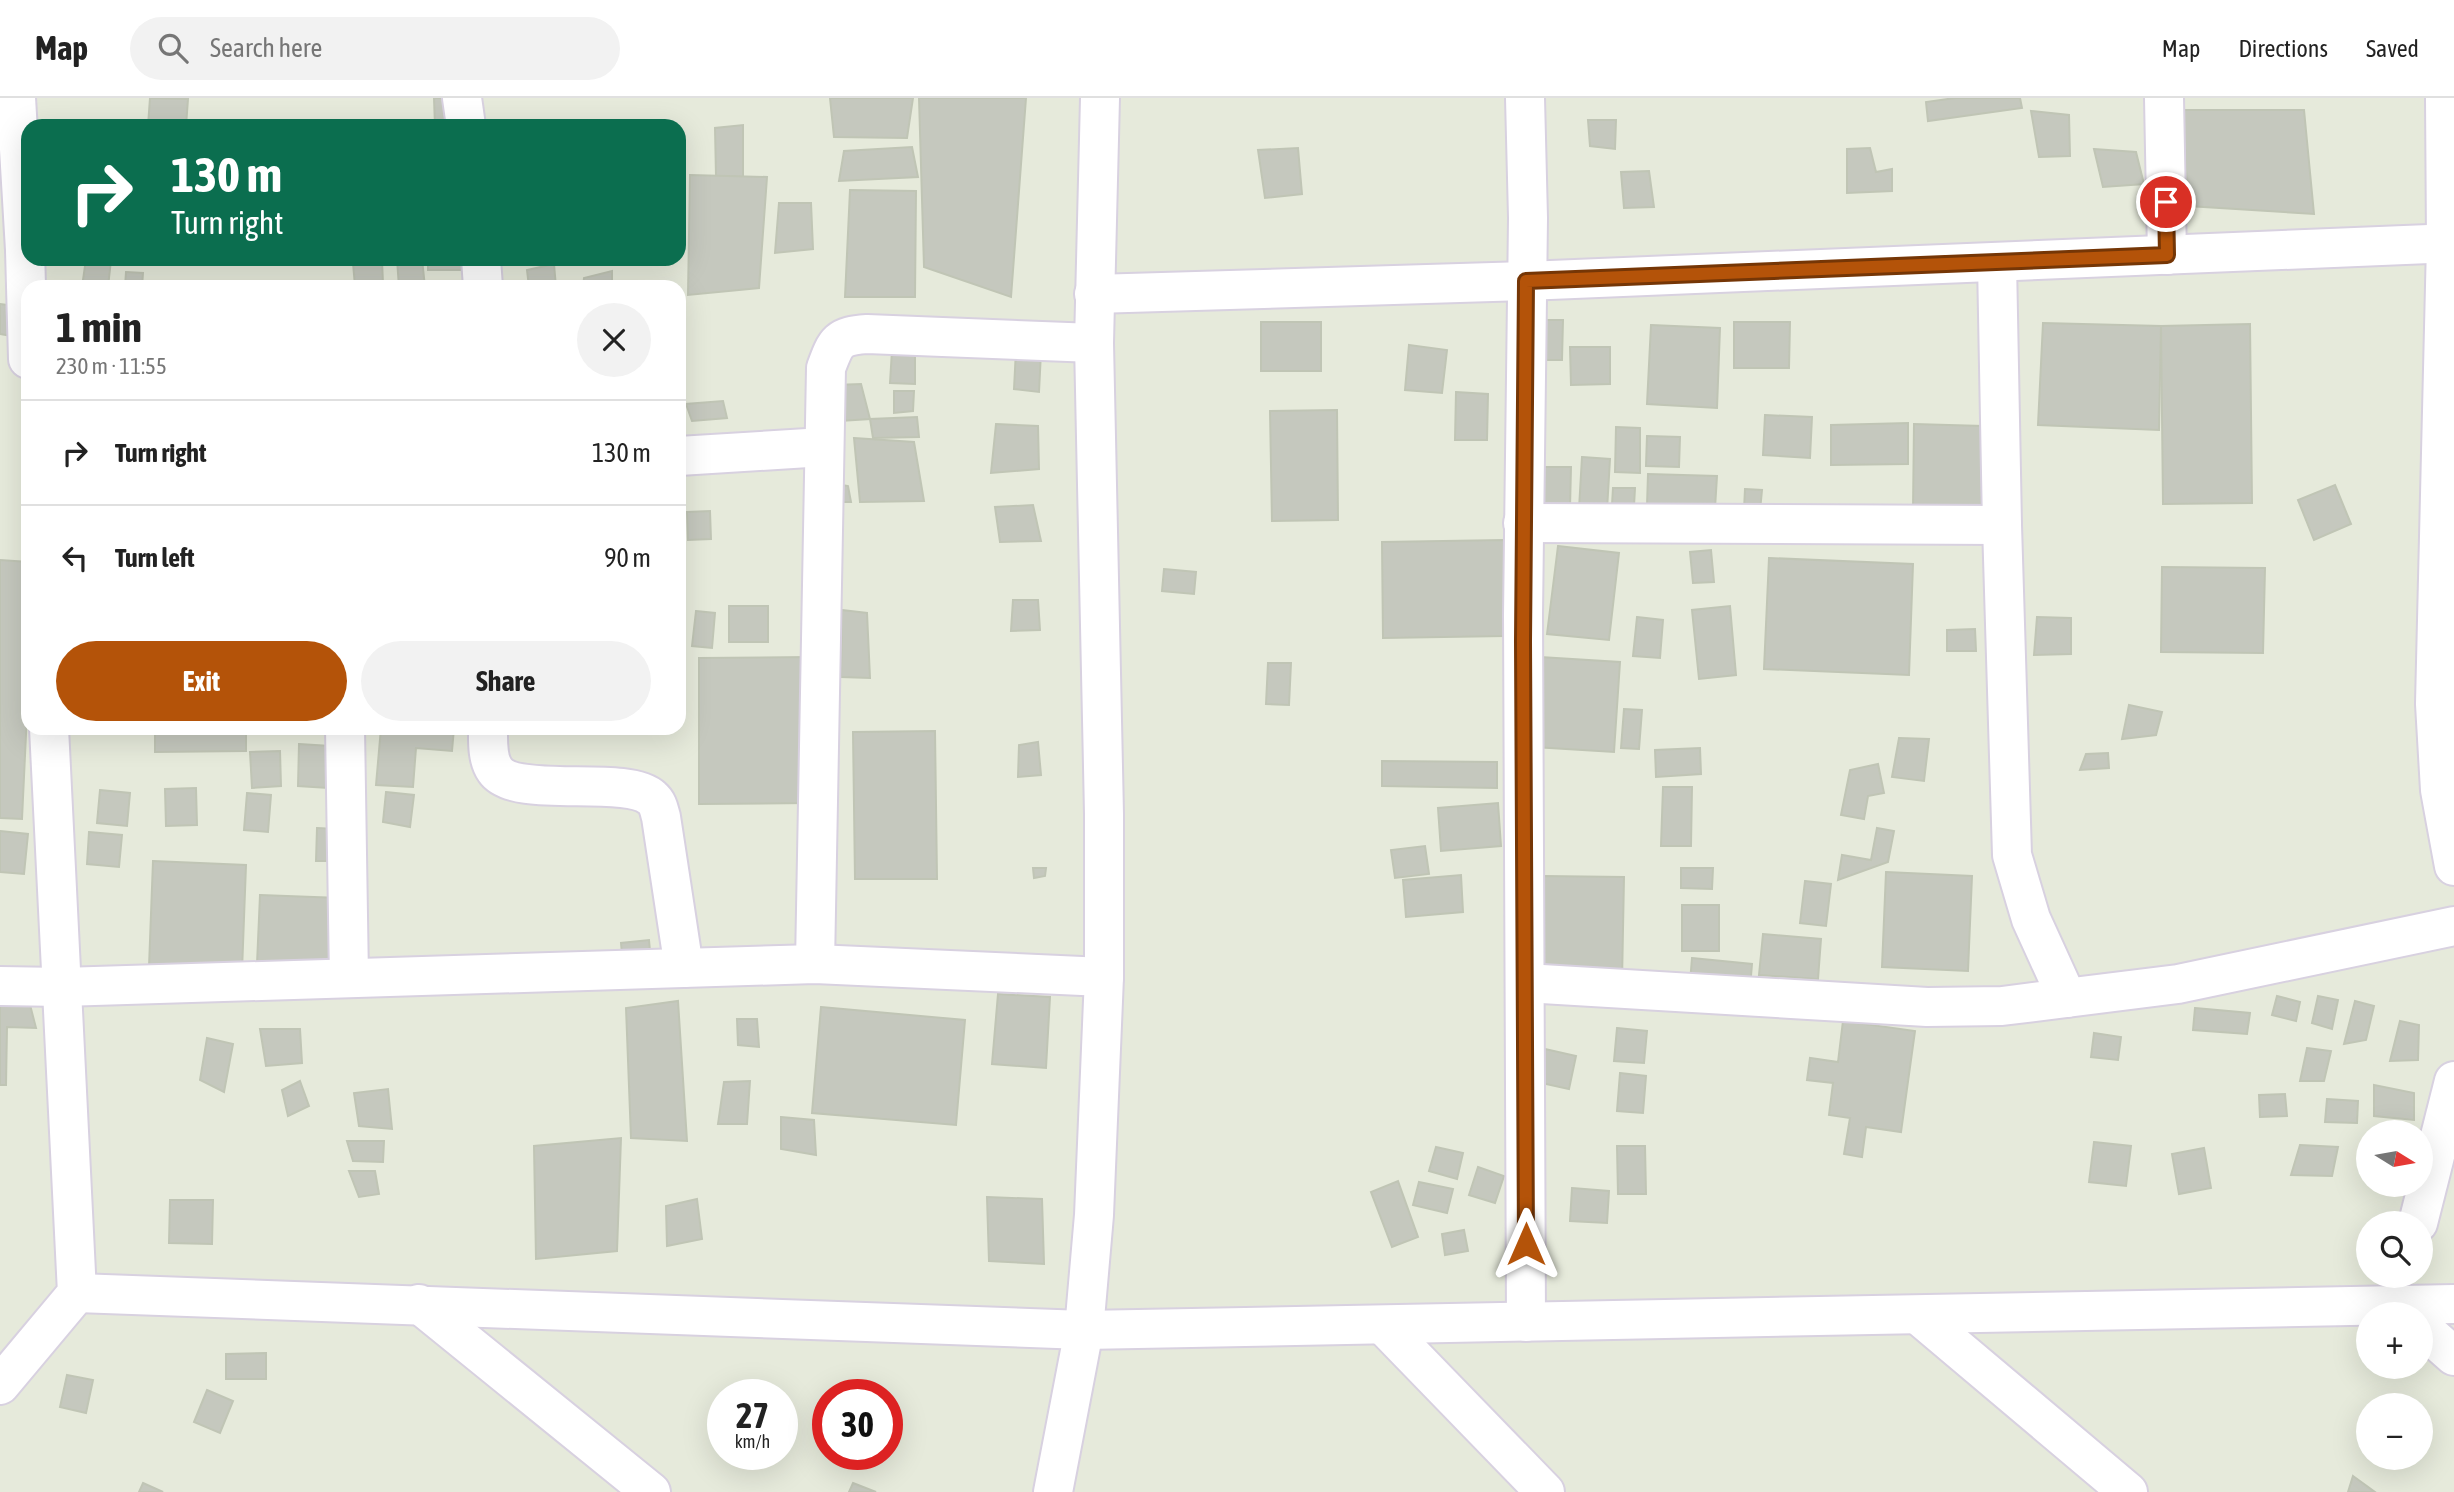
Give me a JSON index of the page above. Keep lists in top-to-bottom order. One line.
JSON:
{"north":"right","page":{"header":"Map","search":"Search here","nav":["Map","Directions","Saved"],"turn":["130 m","Turn right"],"heading":["1 min","230 m · 11:55"],"list":[{"name":"Turn right","value":"130 m"},{"name":"Turn left","value":"90 m"}],"buttons":["Exit","Share"],"map_buttons":["+","−"],"speed":"27 km/h","limit":"30"}}
